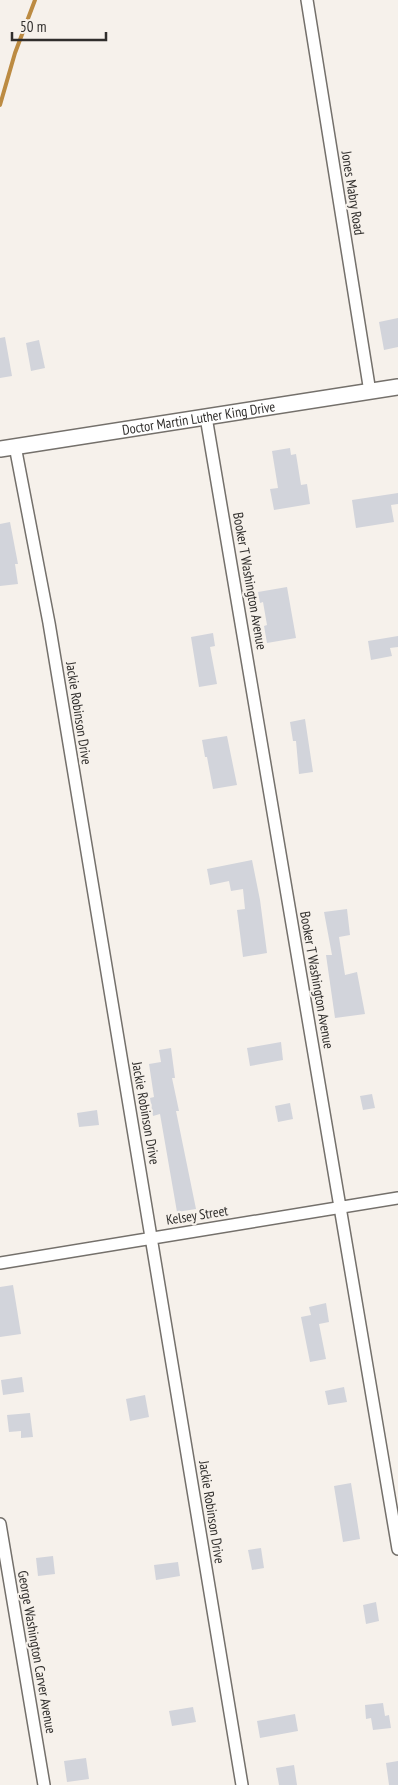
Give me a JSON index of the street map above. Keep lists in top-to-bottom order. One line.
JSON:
{"streets":{"main road":["Doctor Martin Luther King Drive"],"street":["Jones Mabry Road","Booker T Washington Avenue","Jackie Robinson Drive","Kelsey Street","George Washington Carver Avenue"]},"crossings":[["Jones Mabry Road","Doctor Martin Luther King Drive"],["Doctor Martin Luther King Drive","Booker T Washington Avenue"],["Doctor Martin Luther King Drive","Jackie Robinson Drive"],["Booker T Washington Avenue","Kelsey Street"],["Jackie Robinson Drive","Kelsey Street"]],"scale_bar":"50 m"}
